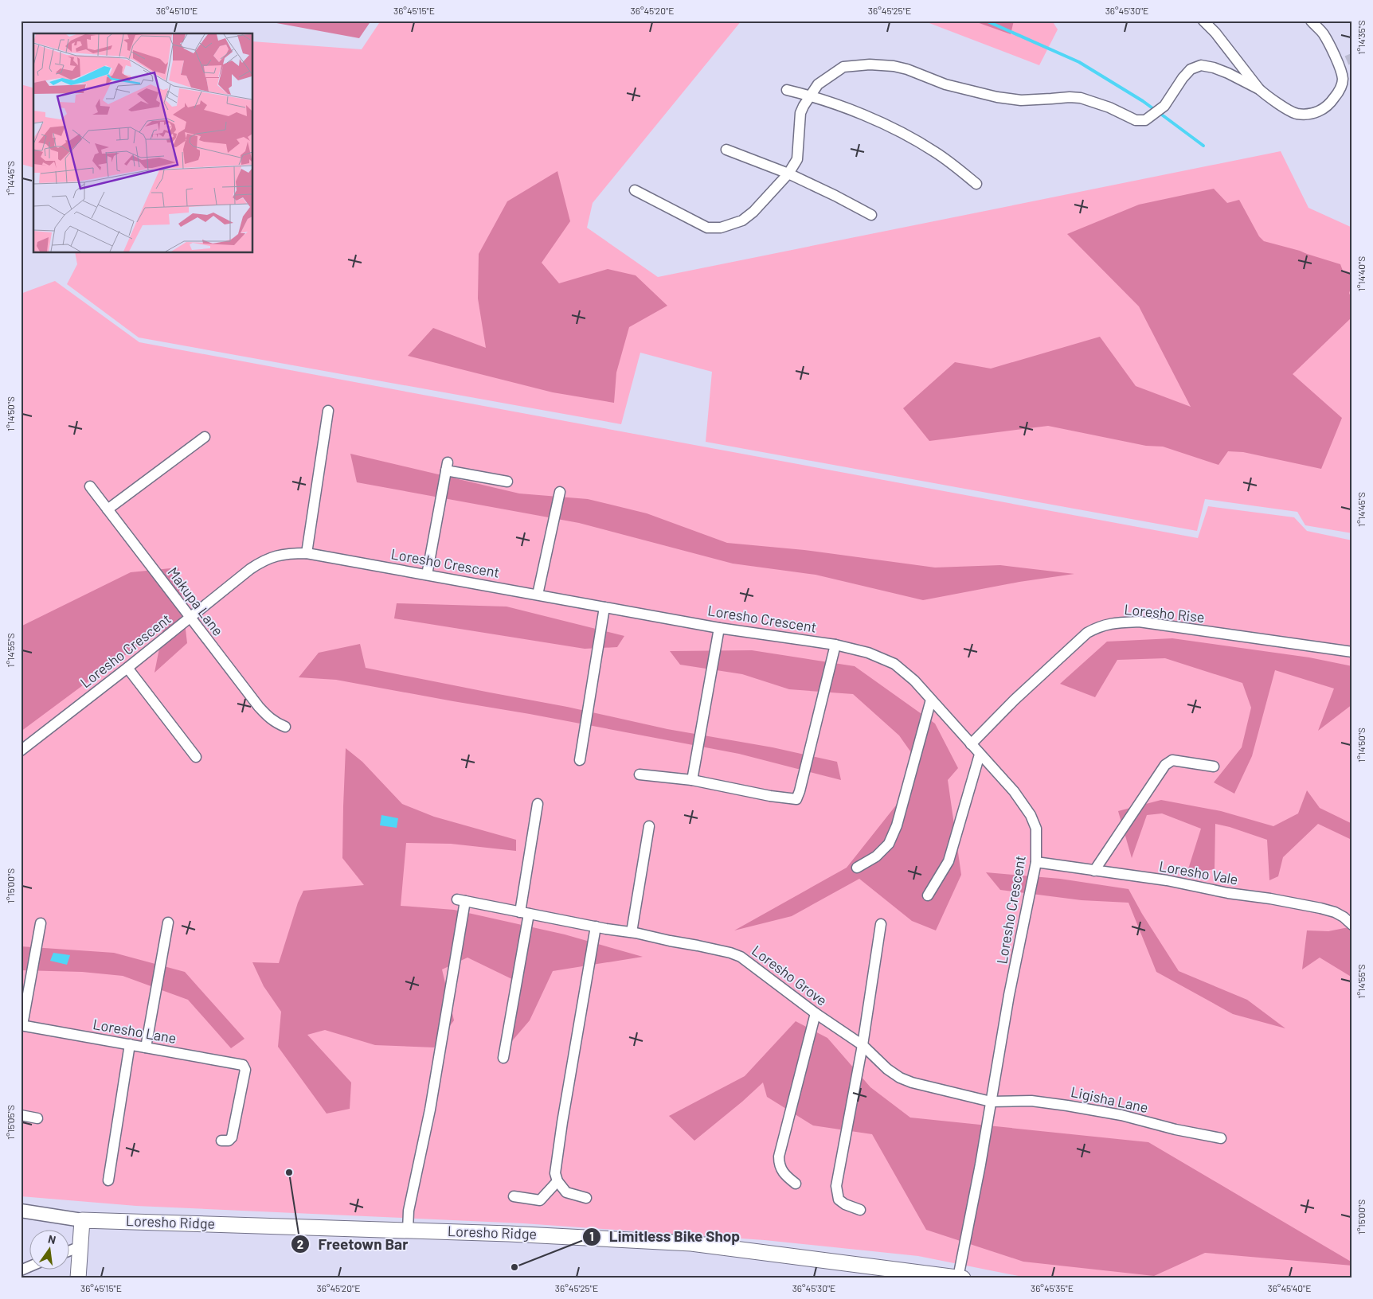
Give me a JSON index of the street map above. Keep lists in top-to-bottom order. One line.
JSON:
{"streets":{"main road":["Loresho Ridge"],"street":["Loresho Crescent","Makupa Lane","Loresho Rise","Loresho Vale","Loresho Grove","Loresho Lane","Ligisha Lane"]},"crossings":[["Loresho Crescent","Makupa Lane"],["Loresho Crescent","Loresho Rise"],["Loresho Crescent","Loresho Vale"],["Loresho Crescent","Loresho Grove"],["Loresho Crescent","Ligisha Lane"],["Loresho Crescent","Loresho Ridge"],["Loresho Grove","Ligisha Lane"],["Loresho Grove","Loresho Ridge"]],"places":["Freetown Bar","Limitless Bike Shop"],"north":"top","coordinates":["36°45'10\"E","36°45'15\"E","36°45'20\"E","36°45'25\"E","36°45'30\"E","1°14'35\"S","1°14'45\"S","1°14'40\"S","1°14'50\"S","1°14'55\"S","1°15'00\"S","1°15'05\"S","36°45'35\"E","36°45'40\"E"]}
